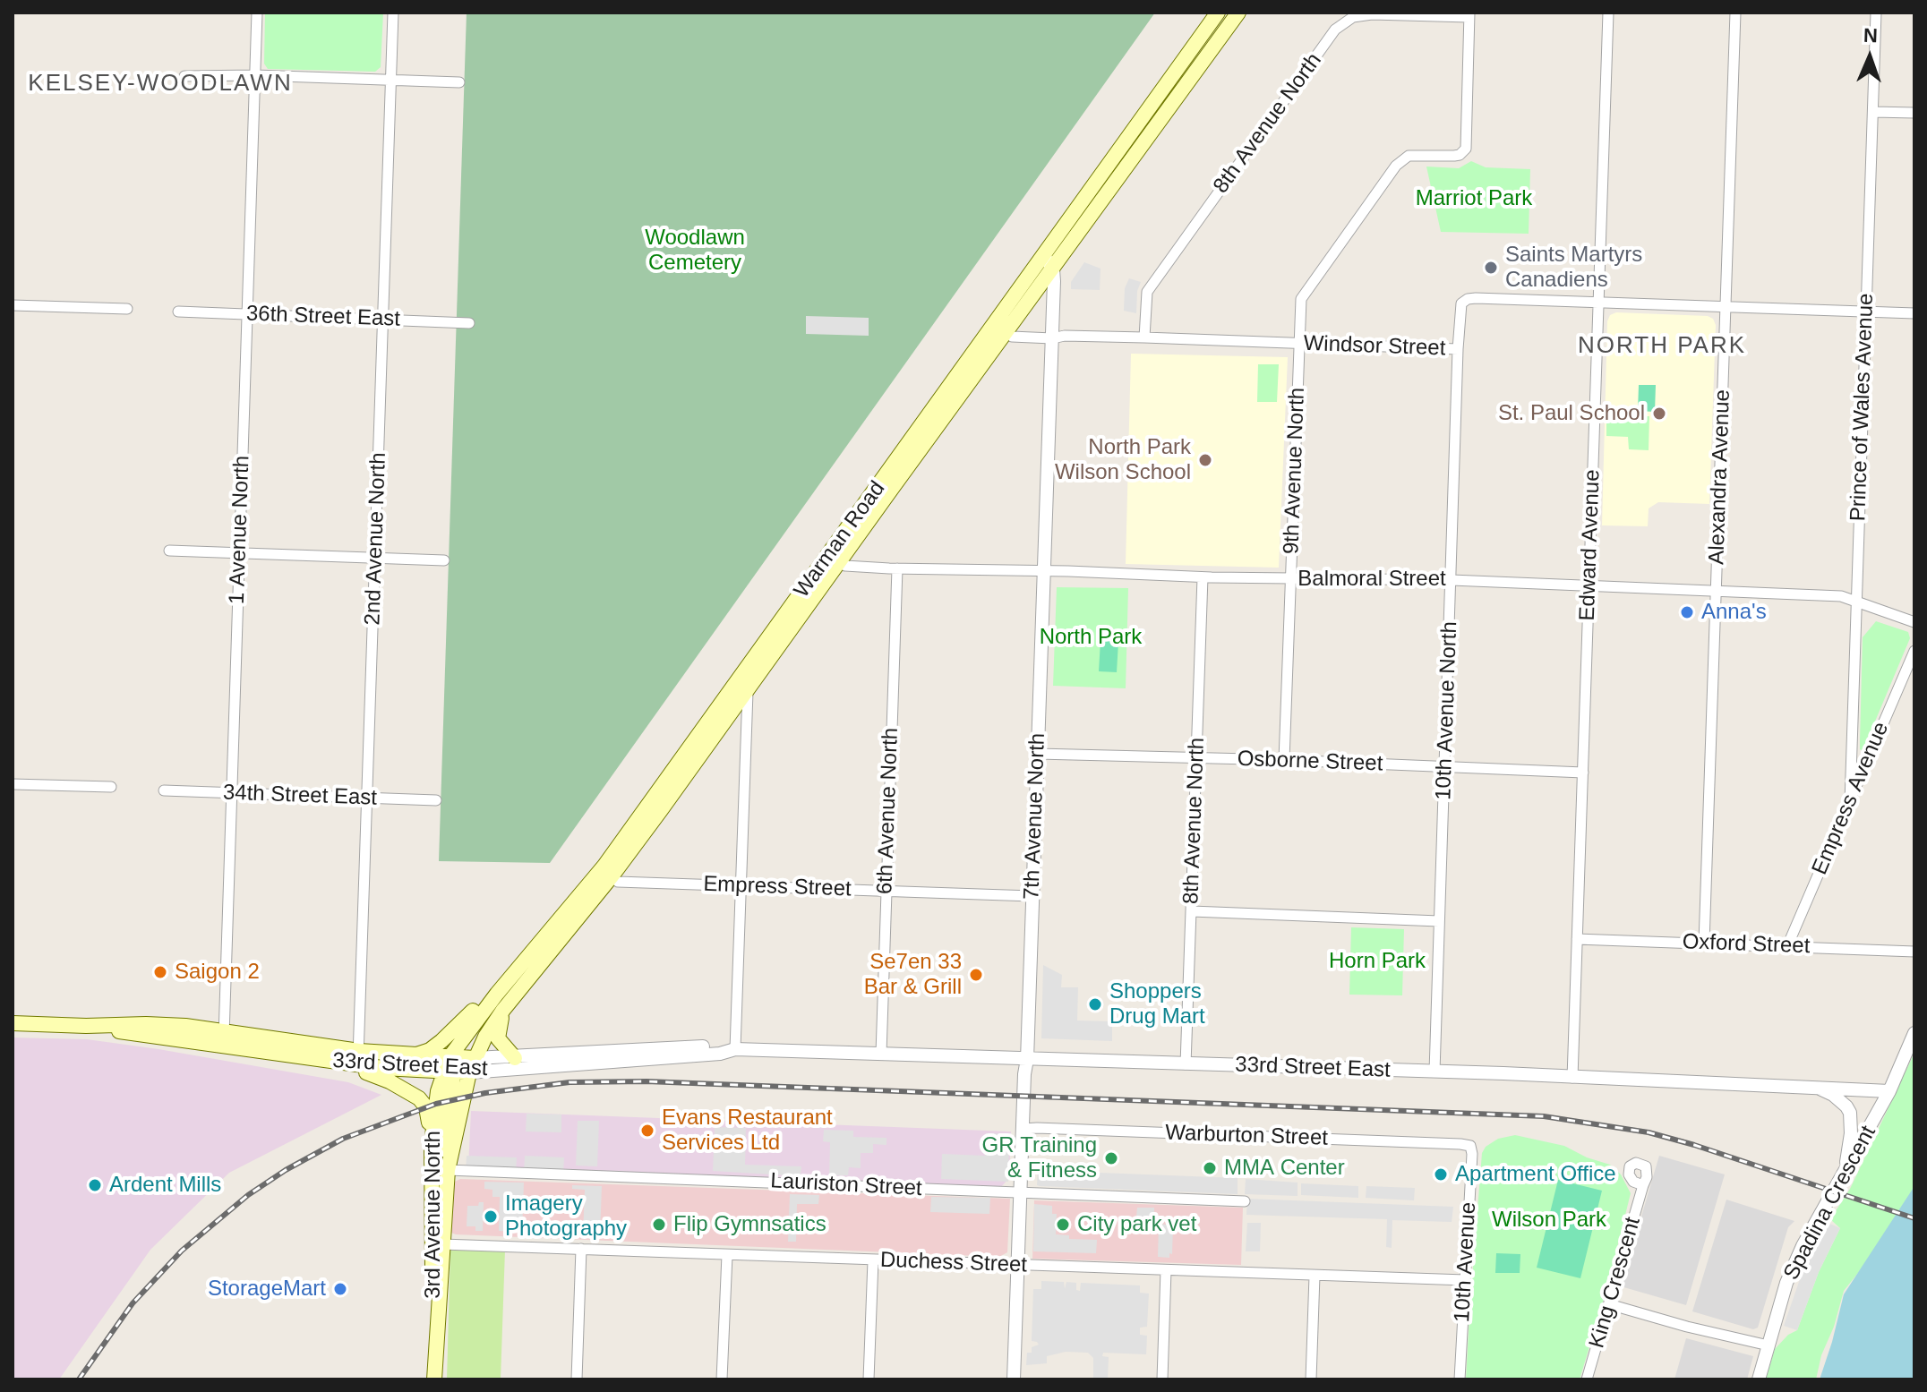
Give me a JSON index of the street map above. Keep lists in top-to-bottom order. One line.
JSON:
{"streets":{"main road":["Warman Road","33rd Street East","3rd Avenue North"],"street":["8th Avenue North","36th Street East","Windsor Street","Prince of Wales Avenue","9th Avenue North","Alexandra Avenue","1 Avenue North","2nd Avenue North","Edward Avenue","Balmoral Street","10th Avenue North","Osborne Street","34th Street East","Empress Avenue","6th Avenue North","7th Avenue North","Empress Street","Oxford Street","Warburton Street","Lauriston Street","Spadina Crescent","10th Avenue","Duchess Street","King Crescent"]},"crossings":[["8th Avenue North","Windsor Street"],["8th Avenue North","9th Avenue North"],["8th Avenue North","Balmoral Street"],["8th Avenue North","Osborne Street"],["8th Avenue North","33rd Street East"],["36th Street East","1 Avenue North"],["36th Street East","2nd Avenue North"],["Windsor Street","Prince of Wales Avenue"],["Windsor Street","9th Avenue North"],["Windsor Street","Alexandra Avenue"],["Windsor Street","Warman Road"],["Windsor Street","Edward Avenue"],["Windsor Street","10th Avenue North"],["Windsor Street","7th Avenue North"],["Prince of Wales Avenue","Balmoral Street"],["Prince of Wales Avenue","Empress Avenue"],["9th Avenue North","Balmoral Street"],["9th Avenue North","Osborne Street"],["Alexandra Avenue","Balmoral Street"],["Alexandra Avenue","Oxford Street"],["1 Avenue North","34th Street East"],["1 Avenue North","33rd Street East"],["2nd Avenue North","34th Street East"],["2nd Avenue North","33rd Street East"],["Warman Road","Balmoral Street"],["Warman Road","7th Avenue North"],["Warman Road","Empress Street"],["Warman Road","33rd Street East"],["Warman Road","3rd Avenue North"],["Edward Avenue","Balmoral Street"],["Edward Avenue","Osborne Street"],["Edward Avenue","Oxford Street"],["Edward Avenue","33rd Street East"],["Balmoral Street","10th Avenue North"],["Balmoral Street","6th Avenue North"],["Balmoral Street","7th Avenue North"],["10th Avenue North","Osborne Street"],["10th Avenue North","33rd Street East"],["Osborne Street","7th Avenue North"],["Empress Avenue","Oxford Street"],["6th Avenue North","Empress Street"],["6th Avenue North","33rd Street East"],["7th Avenue North","Empress Street"],["7th Avenue North","33rd Street East"],["7th Avenue North","Warburton Street"],["7th Avenue North","Lauriston Street"],["7th Avenue North","Duchess Street"],["33rd Street East","Spadina Crescent"],["33rd Street East","3rd Avenue North"],["Warburton Street","10th Avenue"],["Lauriston Street","3rd Avenue North"],["3rd Avenue North","Duchess Street"],["10th Avenue","Duchess Street"]],"districts":["KELSEY-WOODLAWN","NORTH PARK"],"parks":["Marriot Park","Woodlawn Cemetery","North Park","Horn Park","Wilson Park"],"places":["Saints Martyrs Canadiens","St. Paul School","North Park Wilson School","Anna's","Saigon 2","Se7en 33 Bar & Grill","Shoppers Drug Mart","Evans Restaurant Services Ltd","GR Training & Fitness","MMA Center","Apartment Office","Ardent Mills","Imagery Photography","Flip Gymnsatics","City park vet","StorageMart"],"north":"top"}
